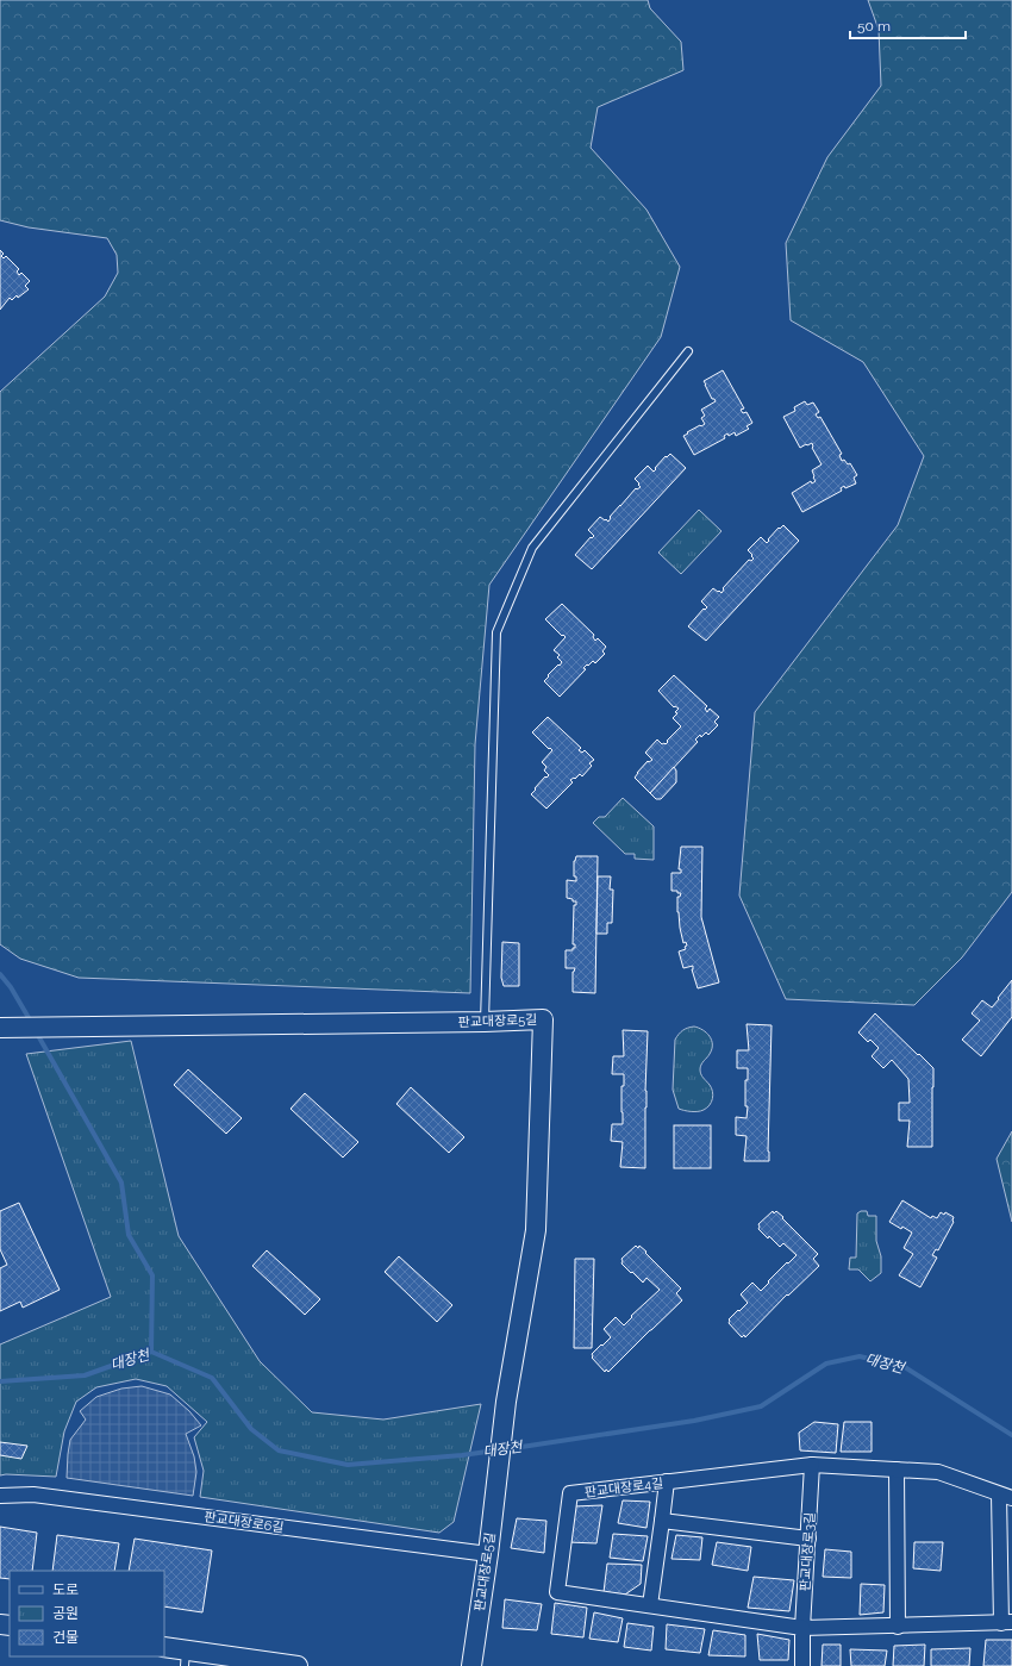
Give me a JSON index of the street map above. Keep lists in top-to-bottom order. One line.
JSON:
{"streets":{"street":["판교대장로5길","판교대장로4길","판교대장로6길","판교대장로3길"]},"crossings":[["판교대장로5길","판교대장로6길"],["판교대장로4길","판교대장로3길"]],"water":["대장천"],"legend":["도로","공원","건물"],"scale_bar":"50 m"}
